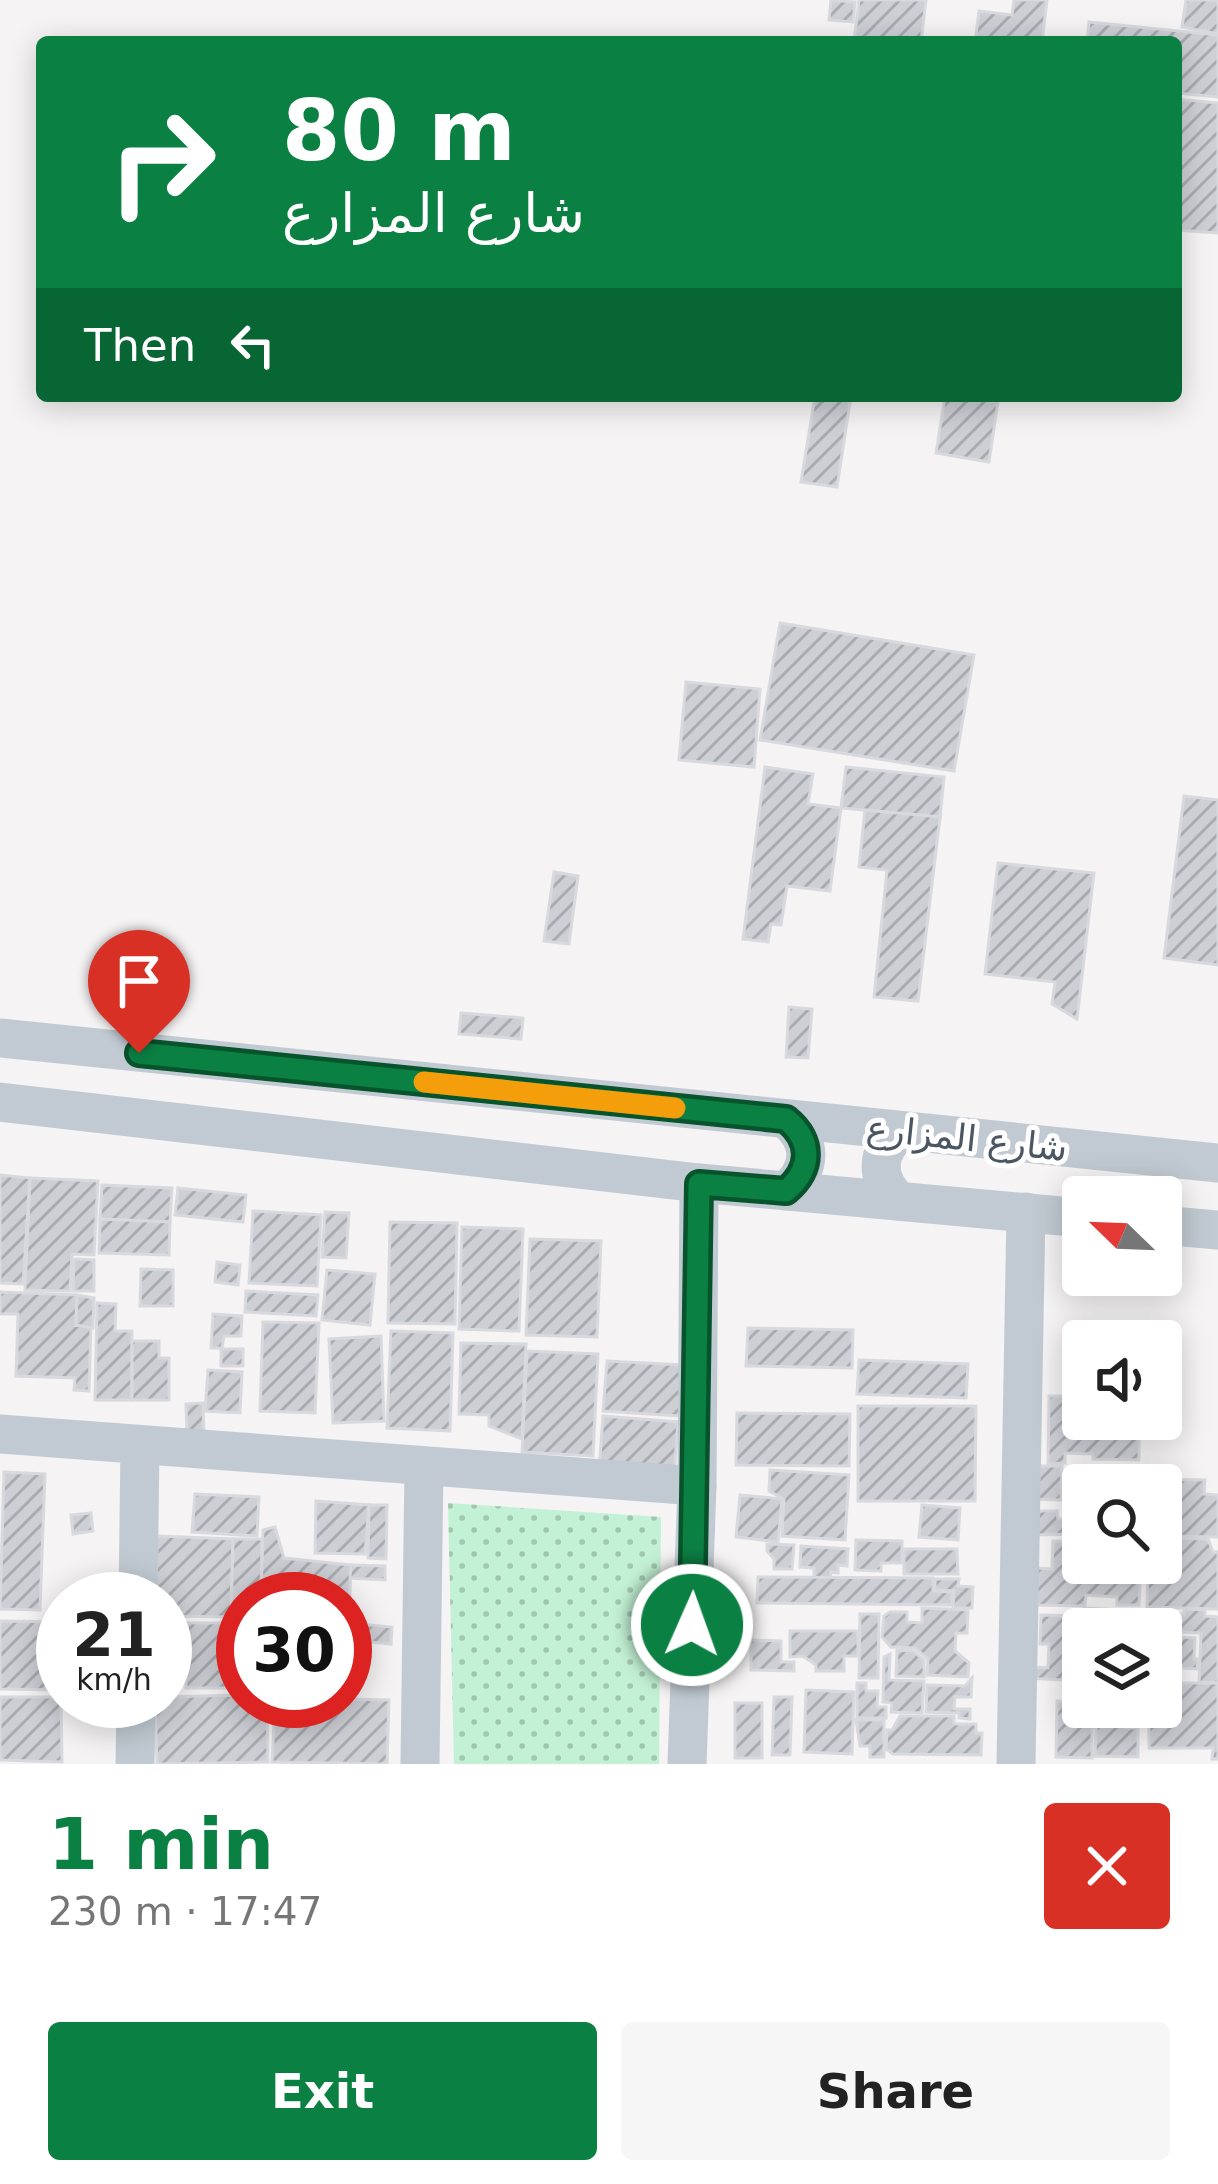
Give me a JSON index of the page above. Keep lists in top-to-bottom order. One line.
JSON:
{"streets":{"street":["شارع المزارع"]},"north":"top left","page":{"turn":["80 m","شارع المزارع"],"then":"Then","speed":"21 km/h","limit":"30","heading":["1 min","230 m · 17:47"],"buttons":["Exit","Share"]}}
